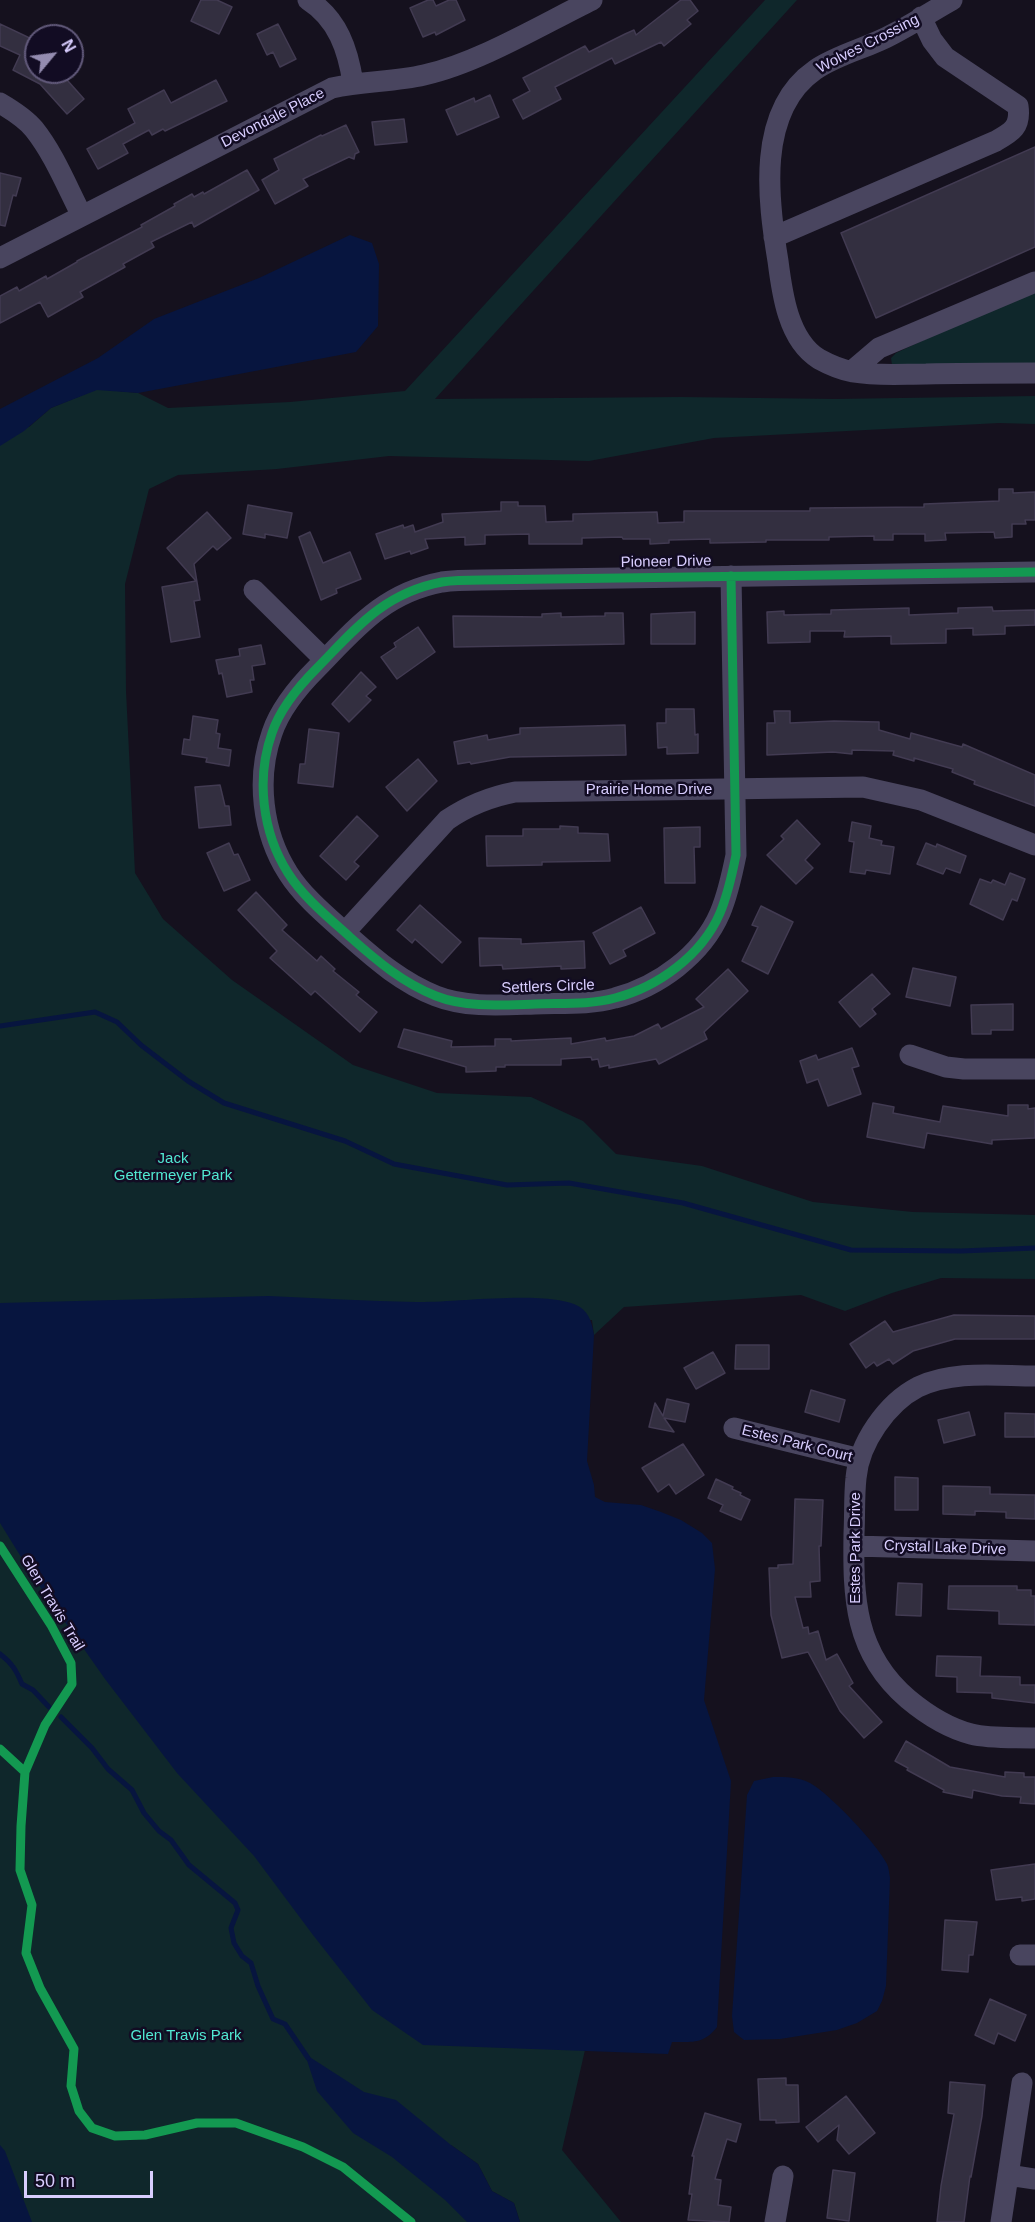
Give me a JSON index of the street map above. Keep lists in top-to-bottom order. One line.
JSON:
{"streets":{"street":["Wolves Crossing","Devondale Place","Pioneer Drive","Prairie Home Drive","Settlers Circle","Estes Park Court","Estes Park Drive","Crystal Lake Drive"],"cycle path":["Glen Travis Trail"]},"crossings":[["Pioneer Drive","Settlers Circle"],["Prairie Home Drive","Settlers Circle"],["Estes Park Court","Estes Park Drive"],["Estes Park Drive","Crystal Lake Drive"]],"parks":["Jack Gettermeyer Park","Glen Travis Park"],"scale_bar":"50 m","north":"top right"}
